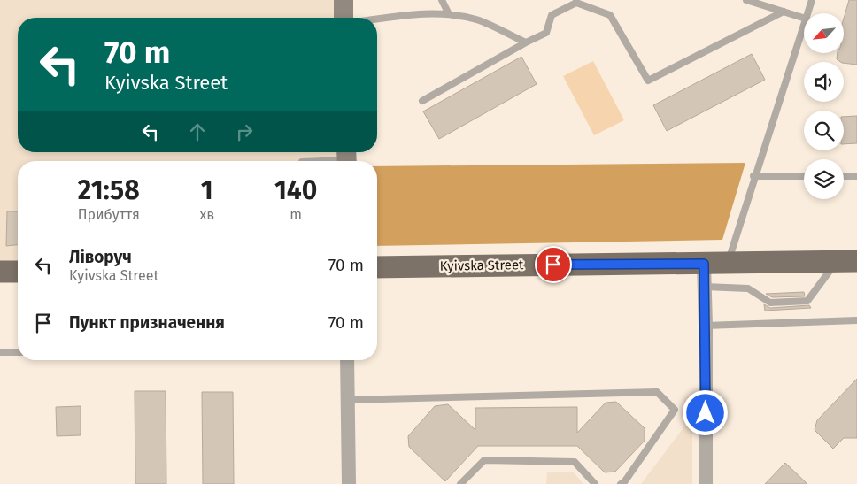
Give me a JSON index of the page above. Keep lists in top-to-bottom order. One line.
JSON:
{"streets":{"main road":["Kyivska Street"]},"north":"bottom left","page":{"turn":["70 m","Kyivska Street"],"eta":["21:58","Прибуття","1","хв","140","m"],"list":[{"name":"Ліворуч","note":"Kyivska Street","value":"70 m"},{"name":"Пункт призначення","value":"70 m"}]}}
